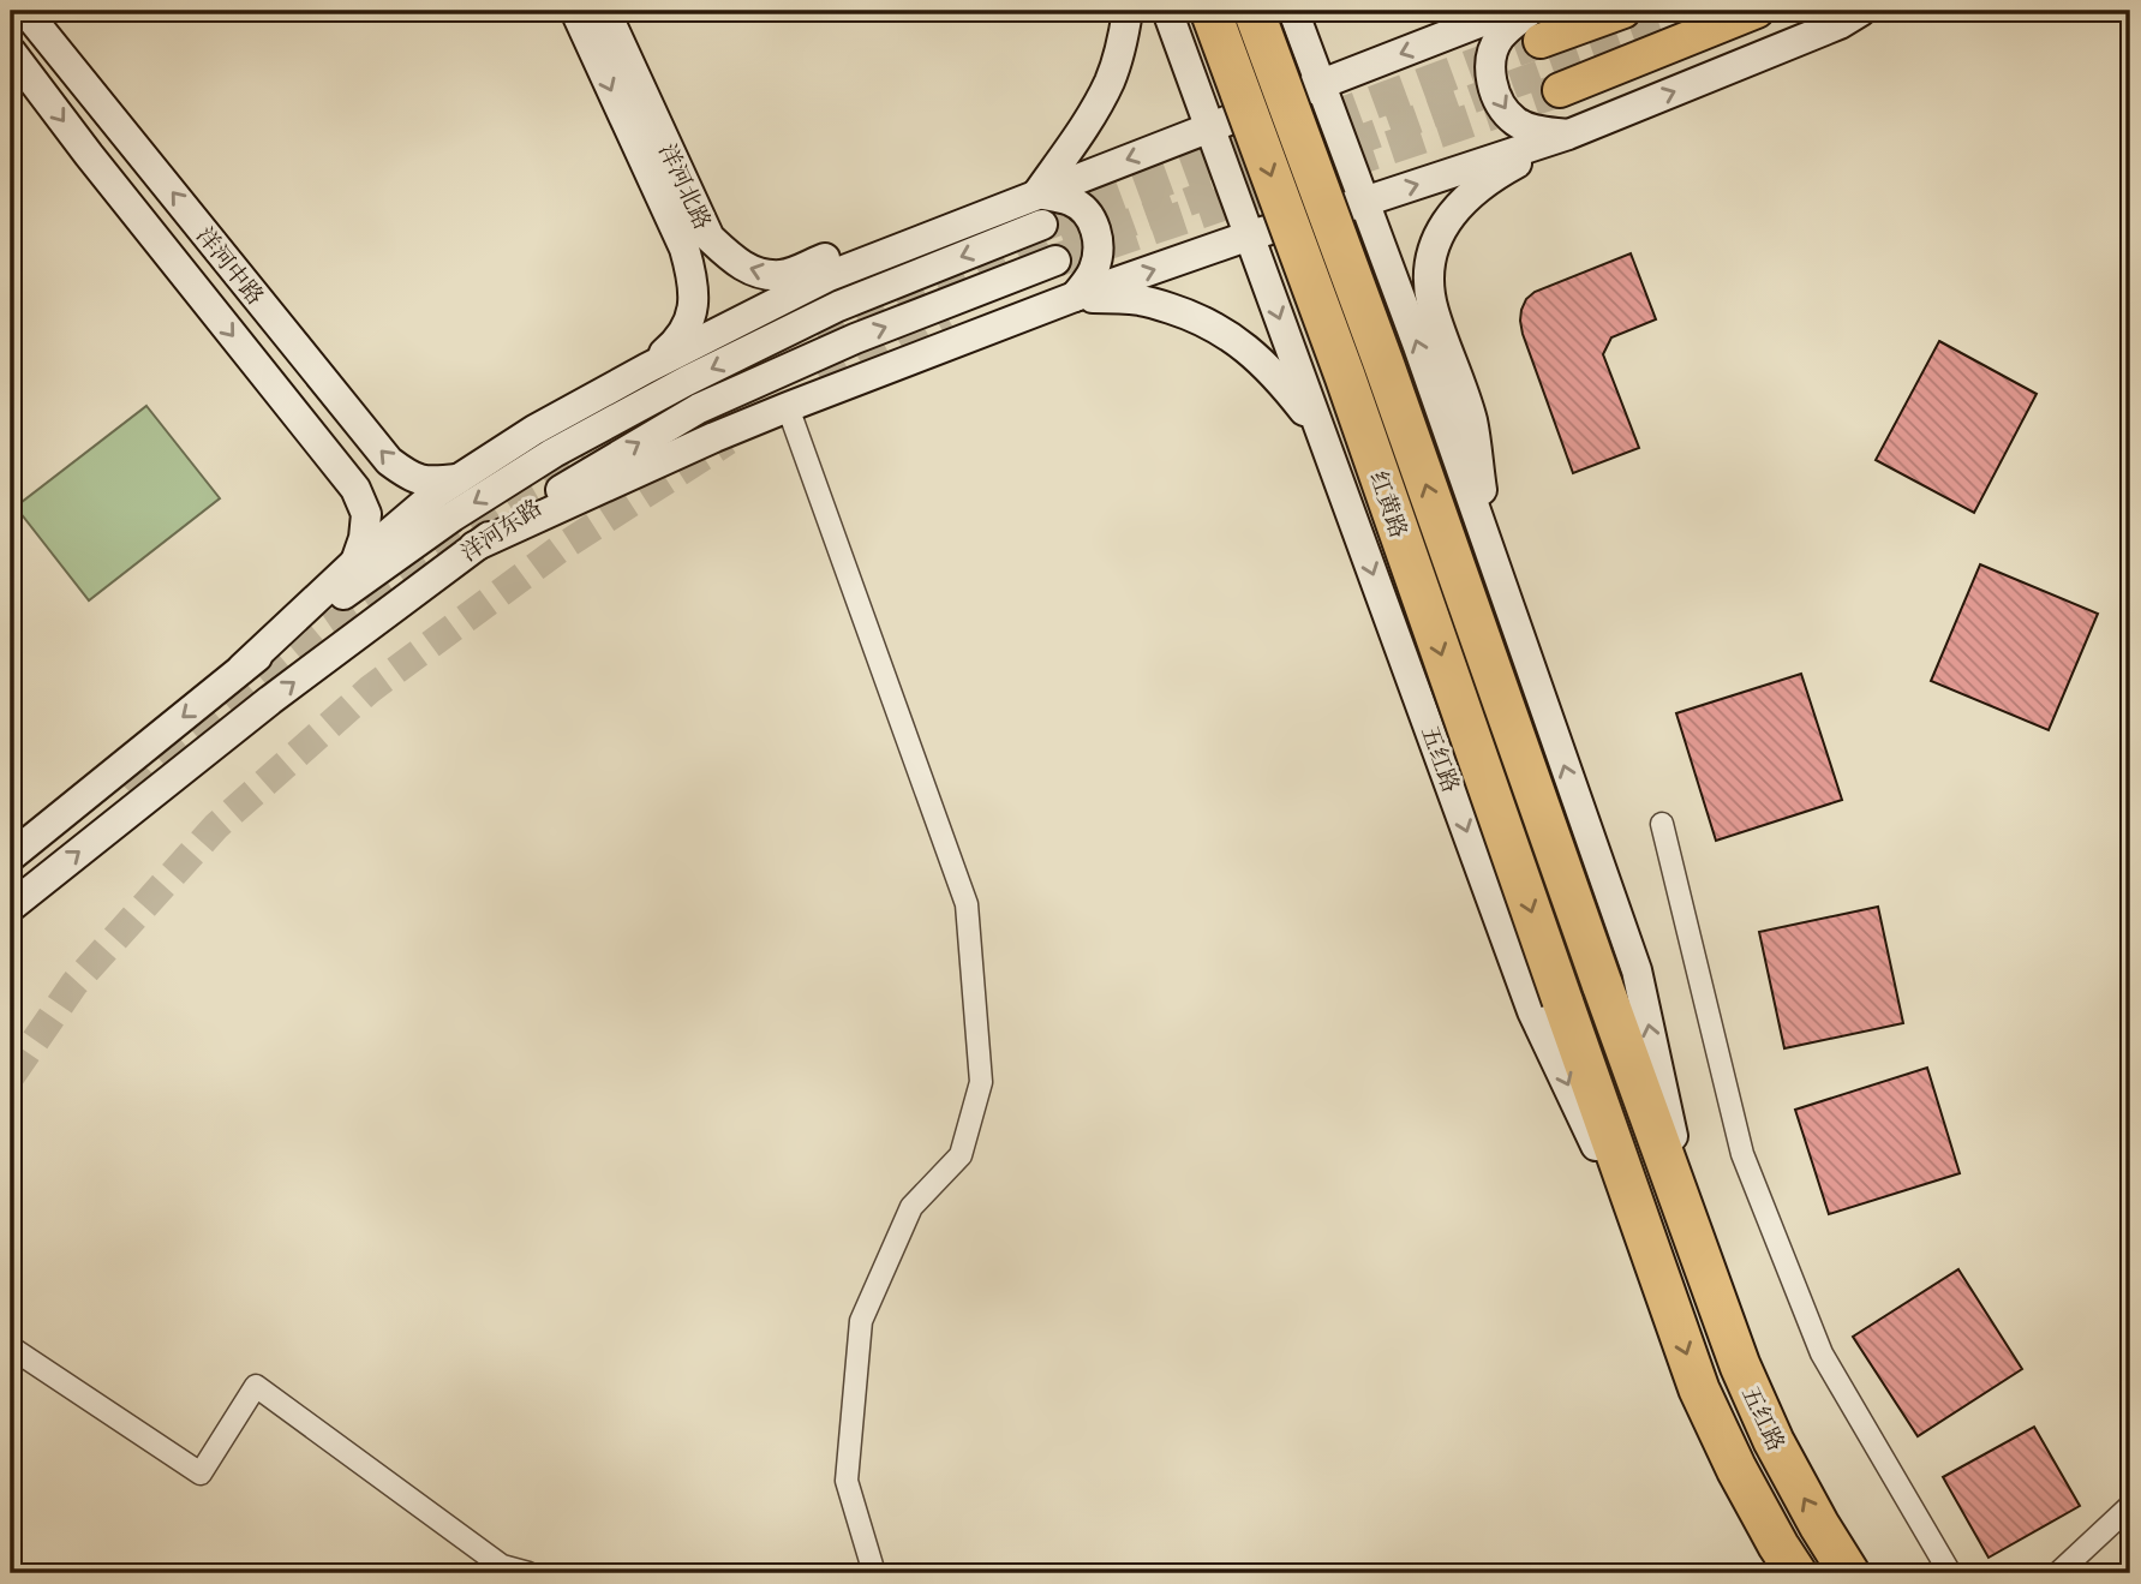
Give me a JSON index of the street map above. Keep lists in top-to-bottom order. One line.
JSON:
{"streets":{"highway":["红黄路","五红路"],"main road":["洋河北路","洋河中路","洋河东路"]},"crossings":[["红黄路","五红路"]]}
